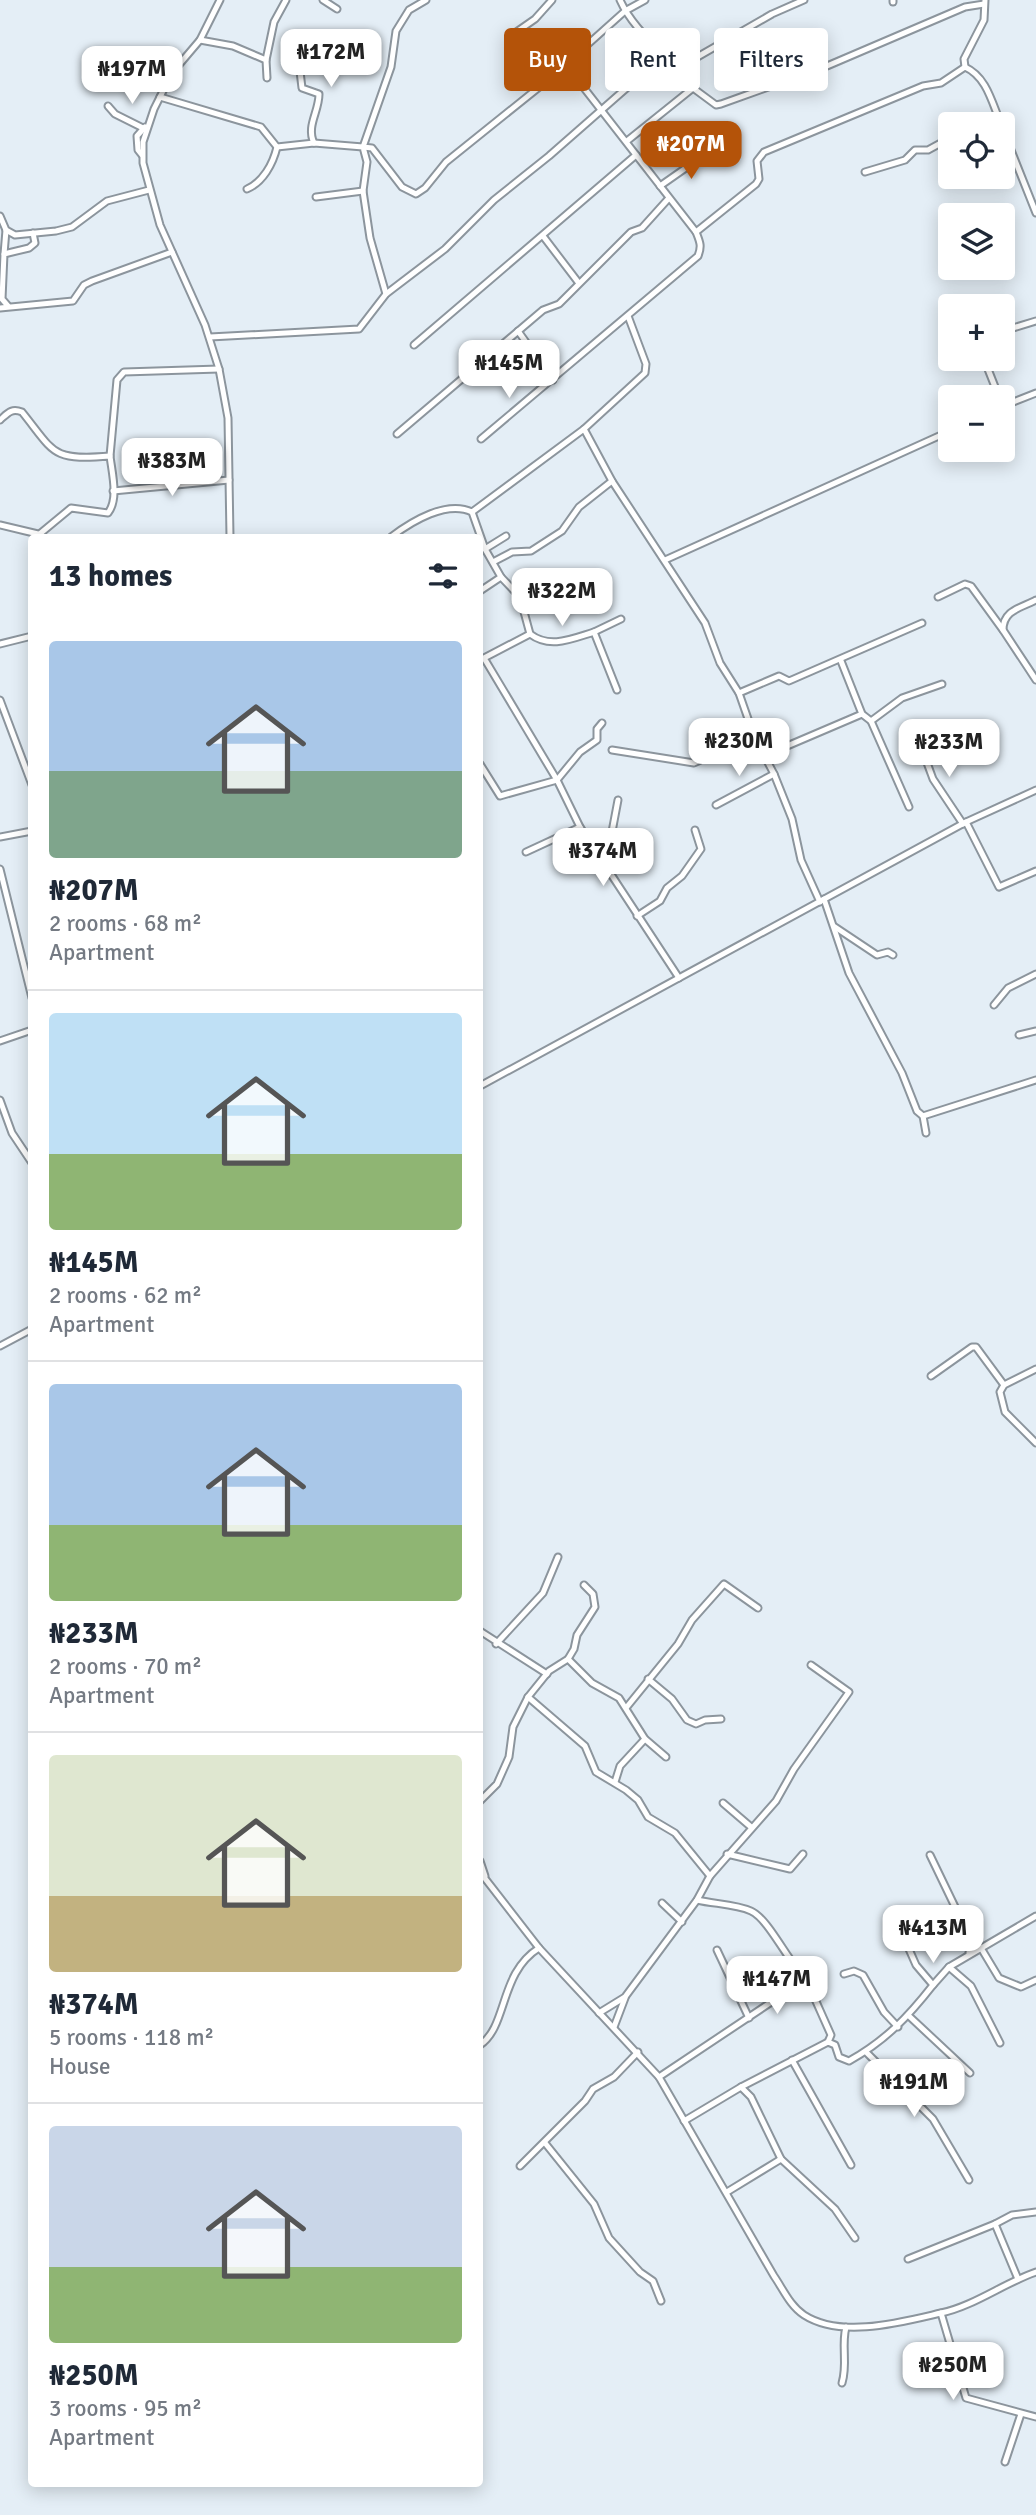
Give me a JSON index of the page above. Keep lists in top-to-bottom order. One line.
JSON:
{"page":{"chip":["Buy","Rent","Filters"],"price":["₦172M","₦197M","₦207M","₦145M","₦383M","₦322M","₦230M","₦233M","₦374M","₦413M","₦147M","₦191M","₦250M"],"map_buttons":["+","−"],"heading":"13 homes","list":[{"name":"₦207M","note":"2 rooms · 68 m² · Apartment"},{"name":"₦145M","note":"2 rooms · 62 m² · Apartment"},{"name":"₦233M","note":"2 rooms · 70 m² · Apartment"},{"name":"₦374M","note":"5 rooms · 118 m² · House"},{"name":"₦250M","note":"3 rooms · 95 m² · Apartment"}]}}
